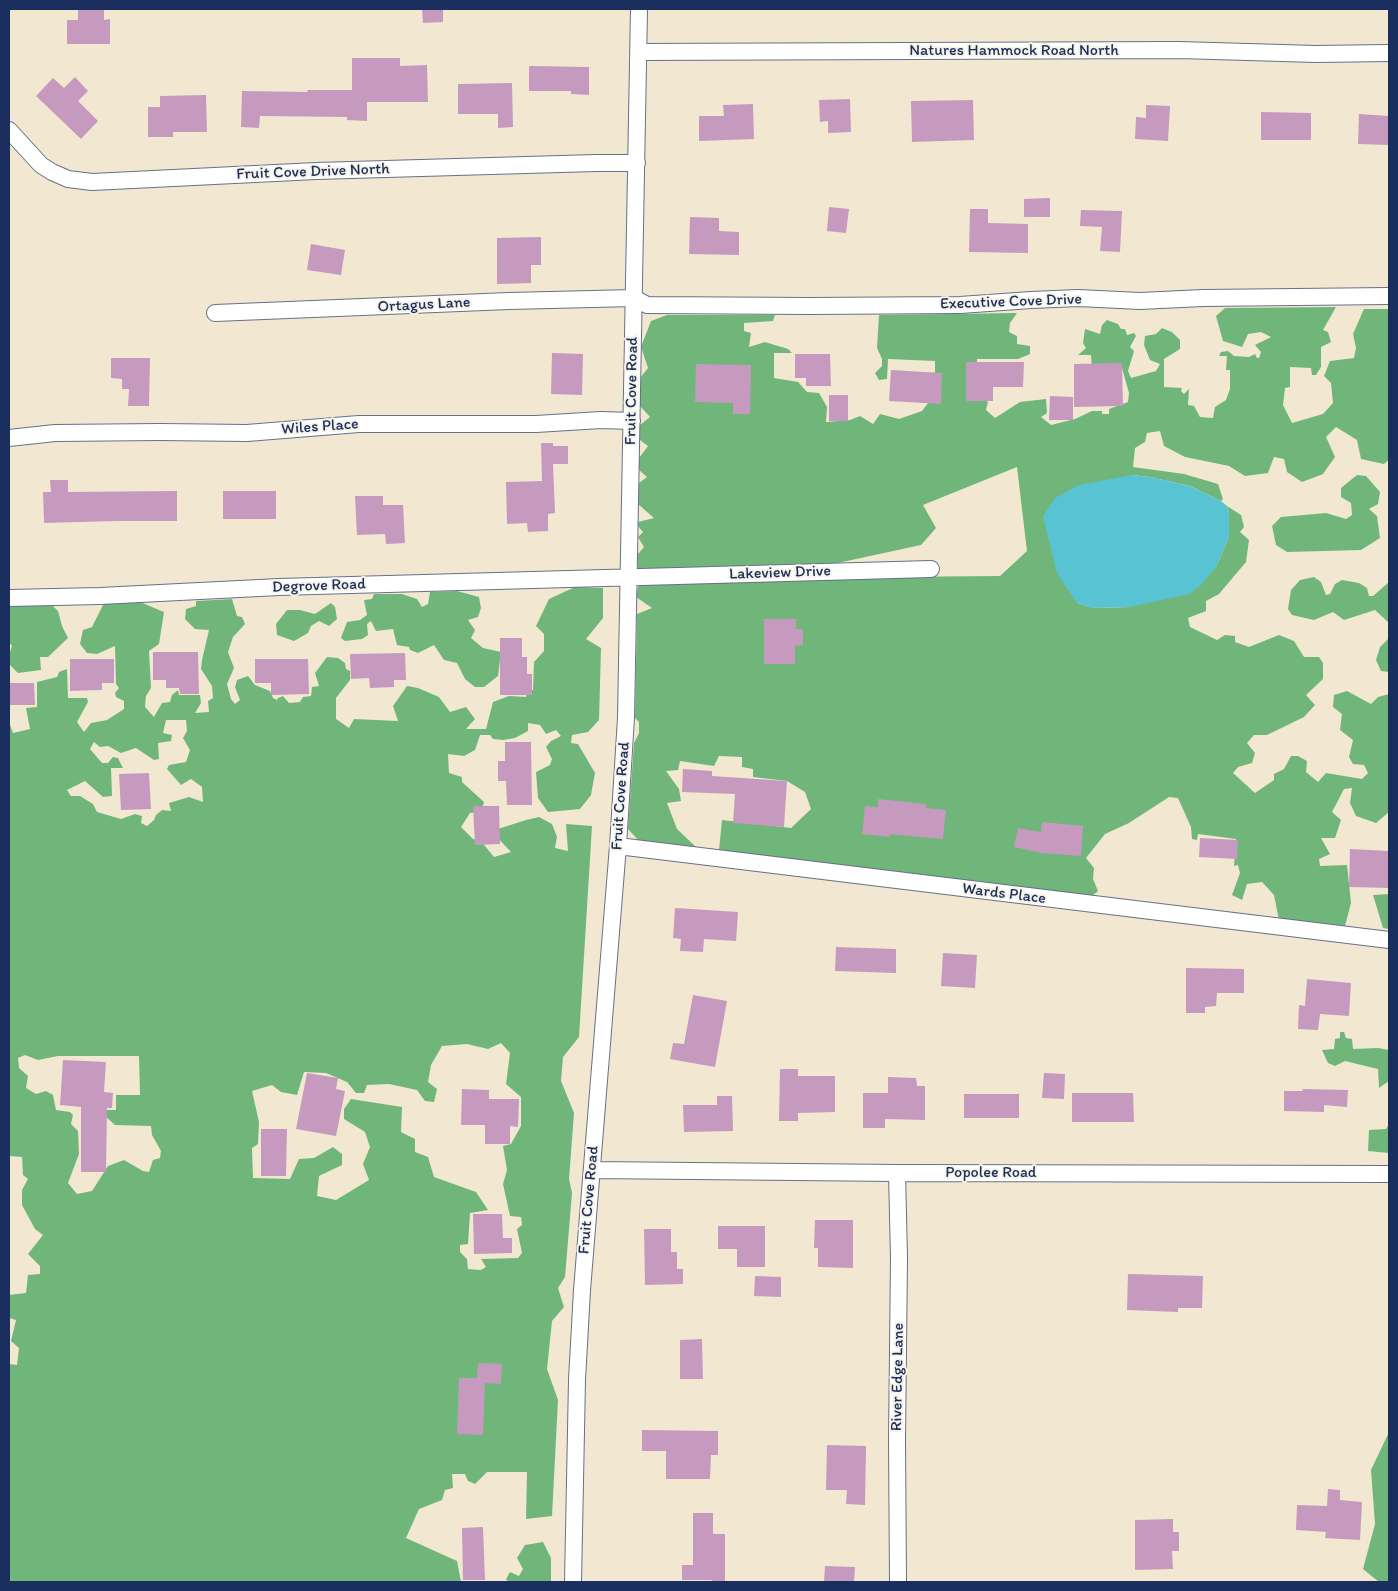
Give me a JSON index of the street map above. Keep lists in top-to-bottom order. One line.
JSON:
{"streets":{"street":["Natures Hammock Road North","Fruit Cove Drive North","Executive Cove Drive","Ortagus Lane","Fruit Cove Road","Wiles Place","Lakeview Drive","Degrove Road","Wards Place","Popolee Road","River Edge Lane"]},"crossings":[["Natures Hammock Road North","Fruit Cove Road"],["Fruit Cove Drive North","Fruit Cove Road"],["Executive Cove Drive","Ortagus Lane"],["Executive Cove Drive","Fruit Cove Road"],["Ortagus Lane","Fruit Cove Road"],["Fruit Cove Road","Wiles Place"],["Fruit Cove Road","Lakeview Drive"],["Fruit Cove Road","Degrove Road"],["Fruit Cove Road","Wards Place"],["Fruit Cove Road","Popolee Road"],["Lakeview Drive","Degrove Road"],["Popolee Road","River Edge Lane"]]}
